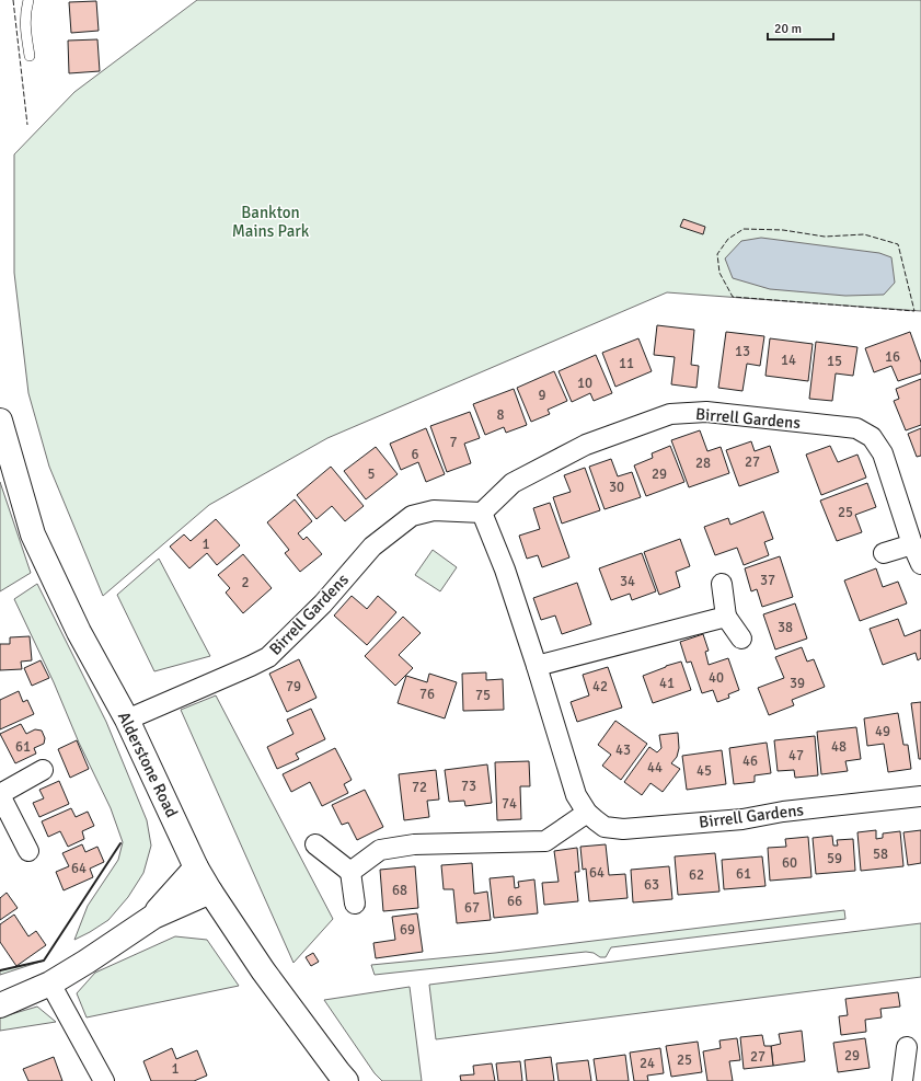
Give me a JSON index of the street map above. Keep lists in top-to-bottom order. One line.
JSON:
{"streets":{"street":["Birrell Gardens","Alderstone Road"]},"crossings":[["Birrell Gardens","Alderstone Road"]],"parks":["Bankton Mains Park"],"house_numbers":["13","16","14","15","11","10","9","8","7","6","27","28","5","29","30","25","1","37","34","2","38","40","41","39","79","42","76","75","49","61","48","43","47","46","44","45","73","72","74","58","59","60","64","64","61","62","63","68","66","67","69","29","27","25","24","1"],"scale_bar":"20 m"}
